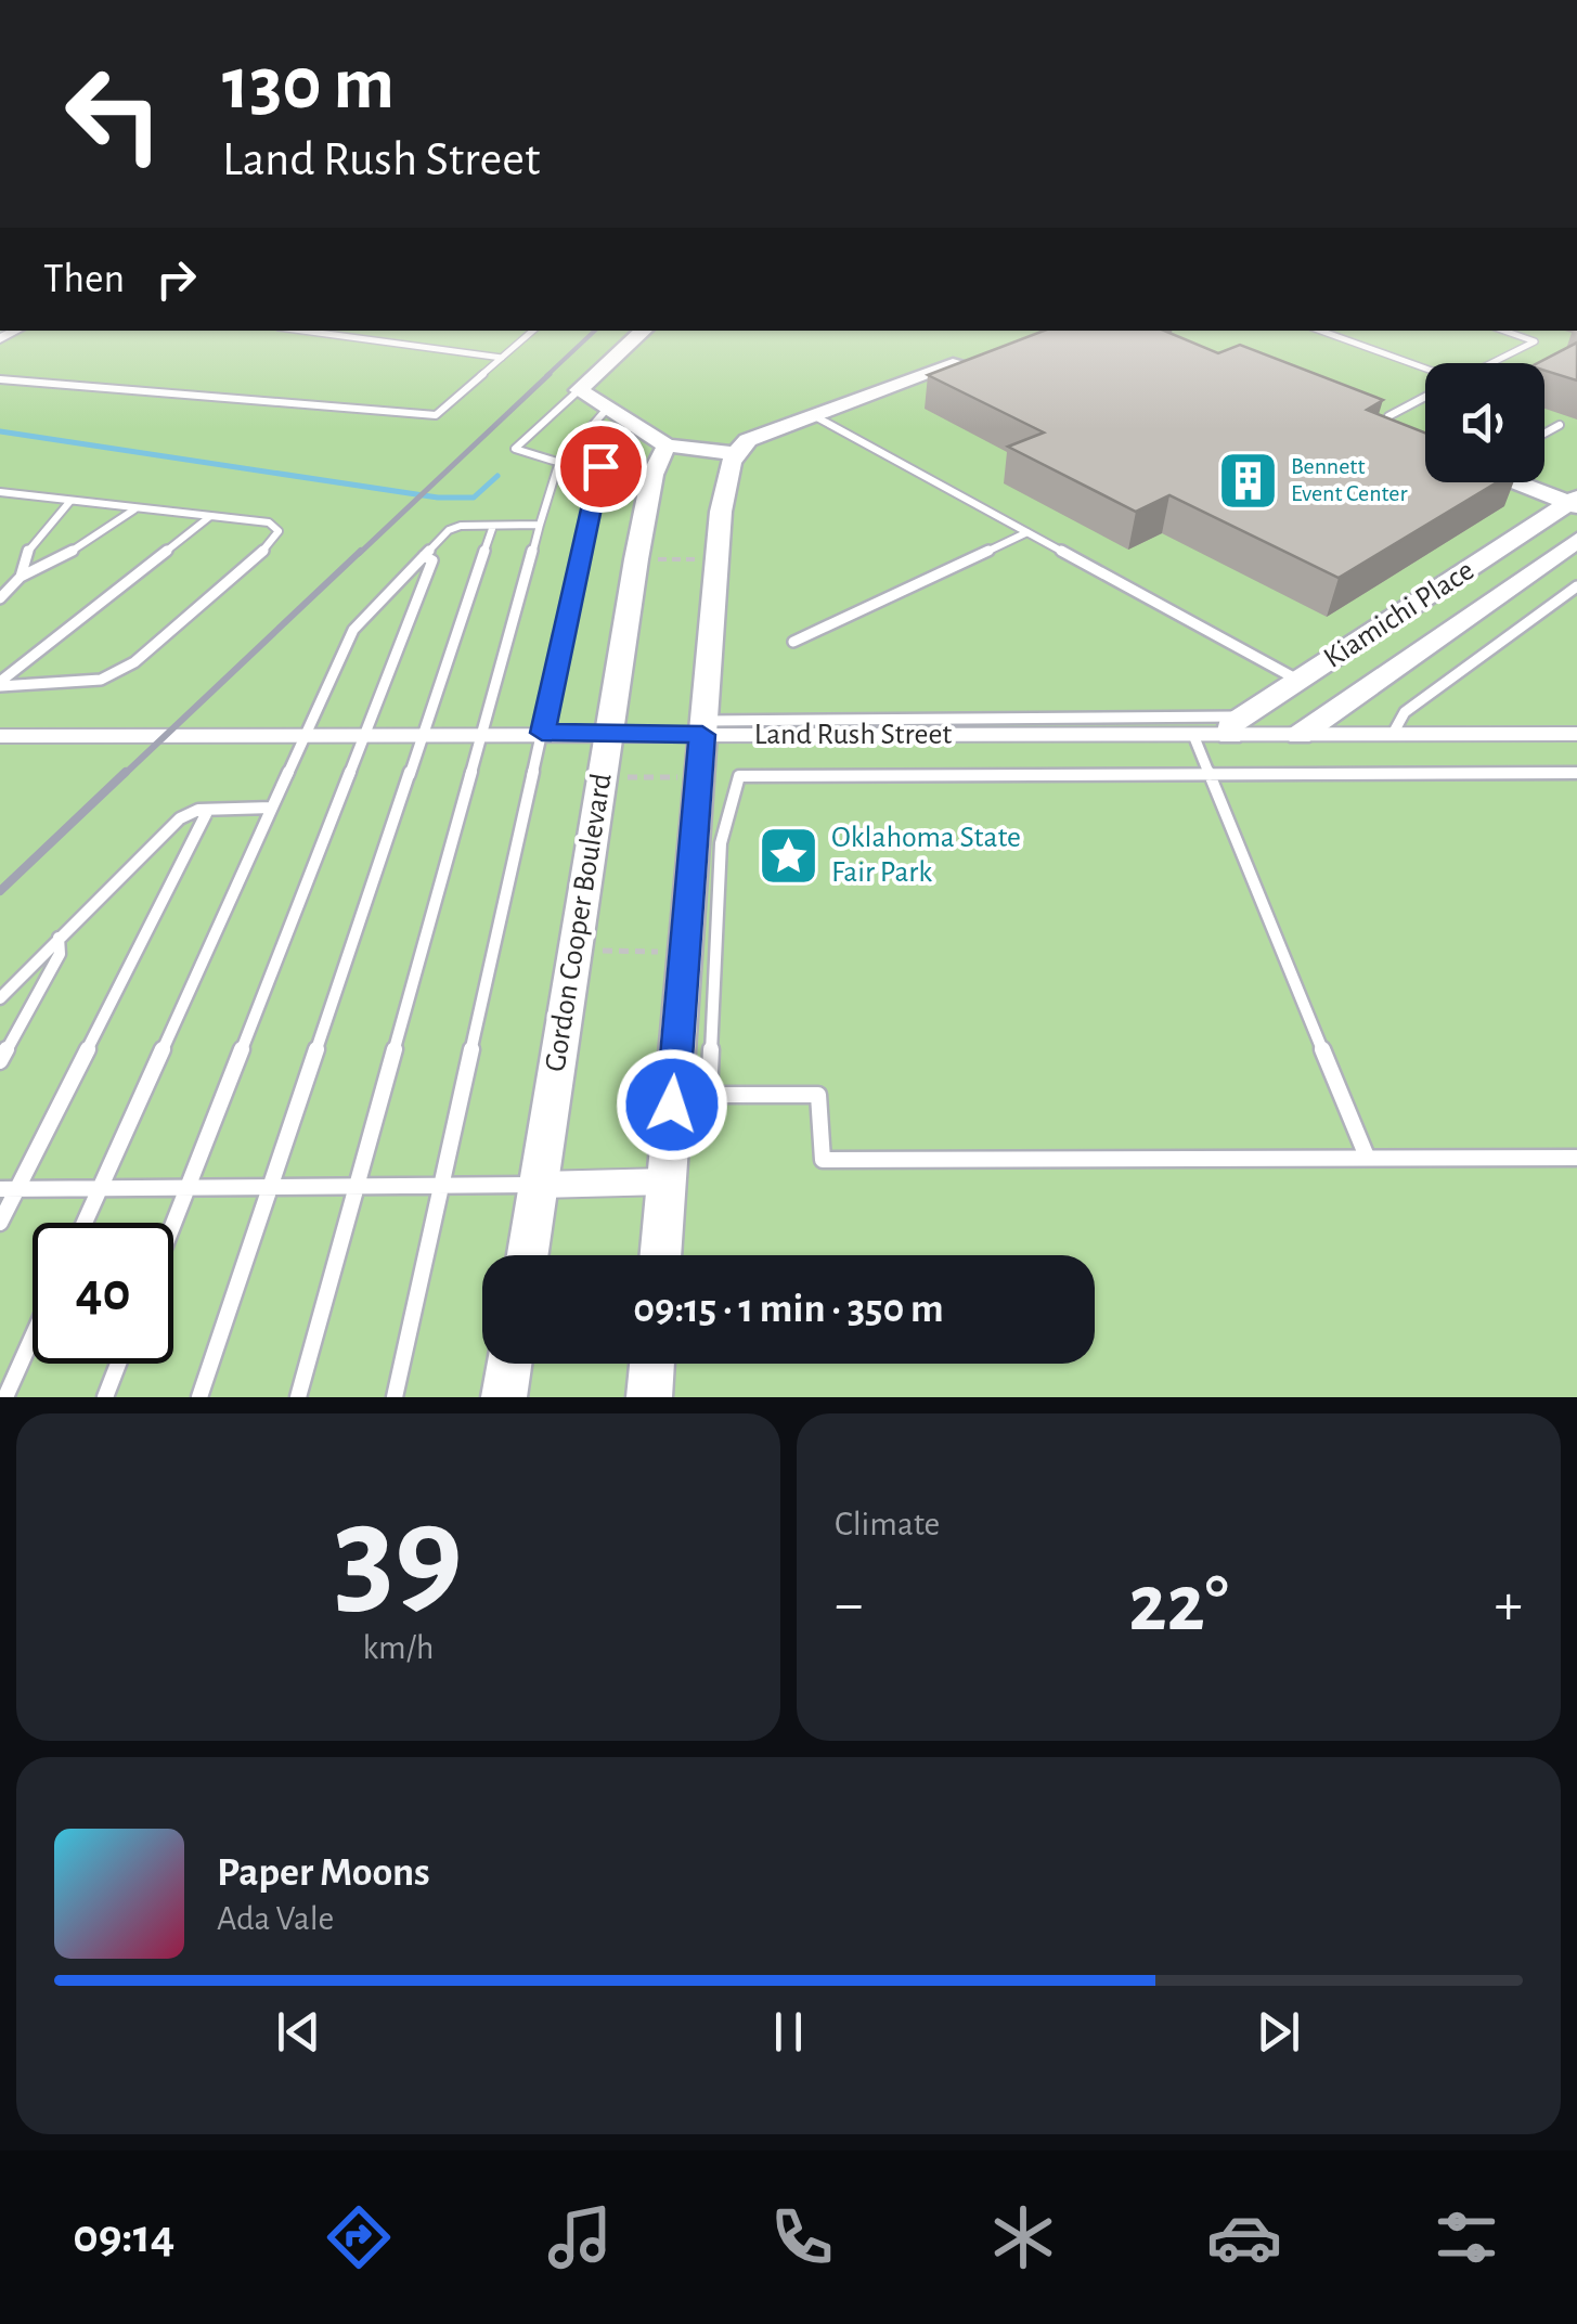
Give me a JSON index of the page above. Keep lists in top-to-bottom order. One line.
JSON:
{"streets":{"street":["Kiamichi Place","Land Rush Street","Gordon Cooper Boulevard"]},"crossings":[["Kiamichi Place","Land Rush Street"],["Land Rush Street","Gordon Cooper Boulevard"]],"places":{"building":["Bennett Event Center"],"place":["Oklahoma State Fair Park"]},"page":{"turn":["130 m","Land Rush Street"],"then":"Then","limit":"40","trip":"09:15 · 1 min · 350 m","tile":[["39","km/h"],"Climate"],"heat":["−","22°","+"],"song":["Paper Moons","Ada Vale"],"tabs":"09:14"}}
